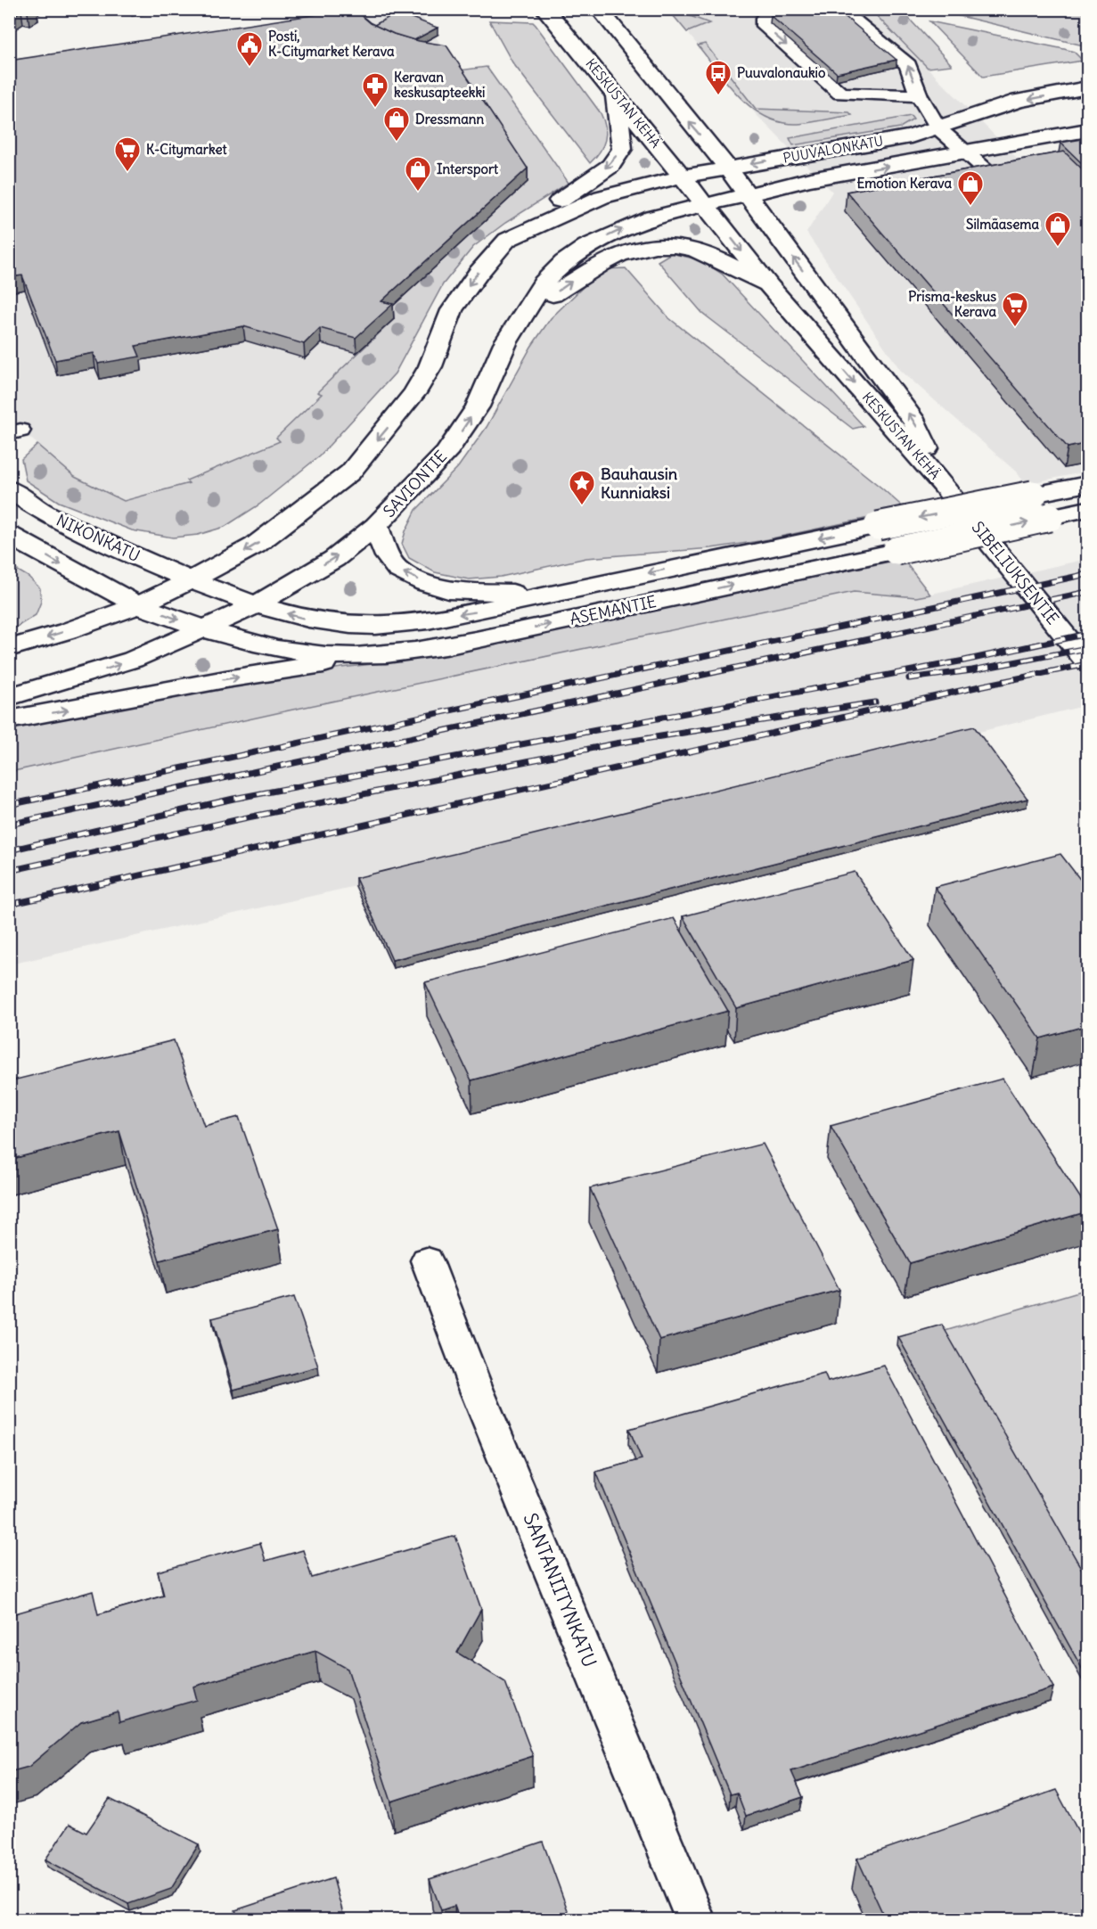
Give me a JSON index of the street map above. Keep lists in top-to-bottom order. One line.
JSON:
{"streets":{"main road":["KESKUSTAN KEHÄ","PUUVALONKATU","SAVIONTIE","NIKONKATU","SIBELIUKSENTIE","ASEMANTIE","SANTANIITYNKATU"]},"crossings":[["KESKUSTAN KEHÄ","PUUVALONKATU"],["KESKUSTAN KEHÄ","SAVIONTIE"],["KESKUSTAN KEHÄ","SIBELIUKSENTIE"],["PUUVALONKATU","SAVIONTIE"],["SAVIONTIE","ASEMANTIE"],["NIKONKATU","ASEMANTIE"]],"places":{"public building":["Posti, K-Citymarket Kerava"],"bus stop":["Puuvalonaukio"],"pharmacy":["Keravan keskusapteekki"],"shop":["Dressmann","Intersport","Emotion Kerava","Silmäasema"],"supermarket":["K-Citymarket","Prisma-keskus Kerava"],"place":["Bauhausin Kunniaksi"]}}
